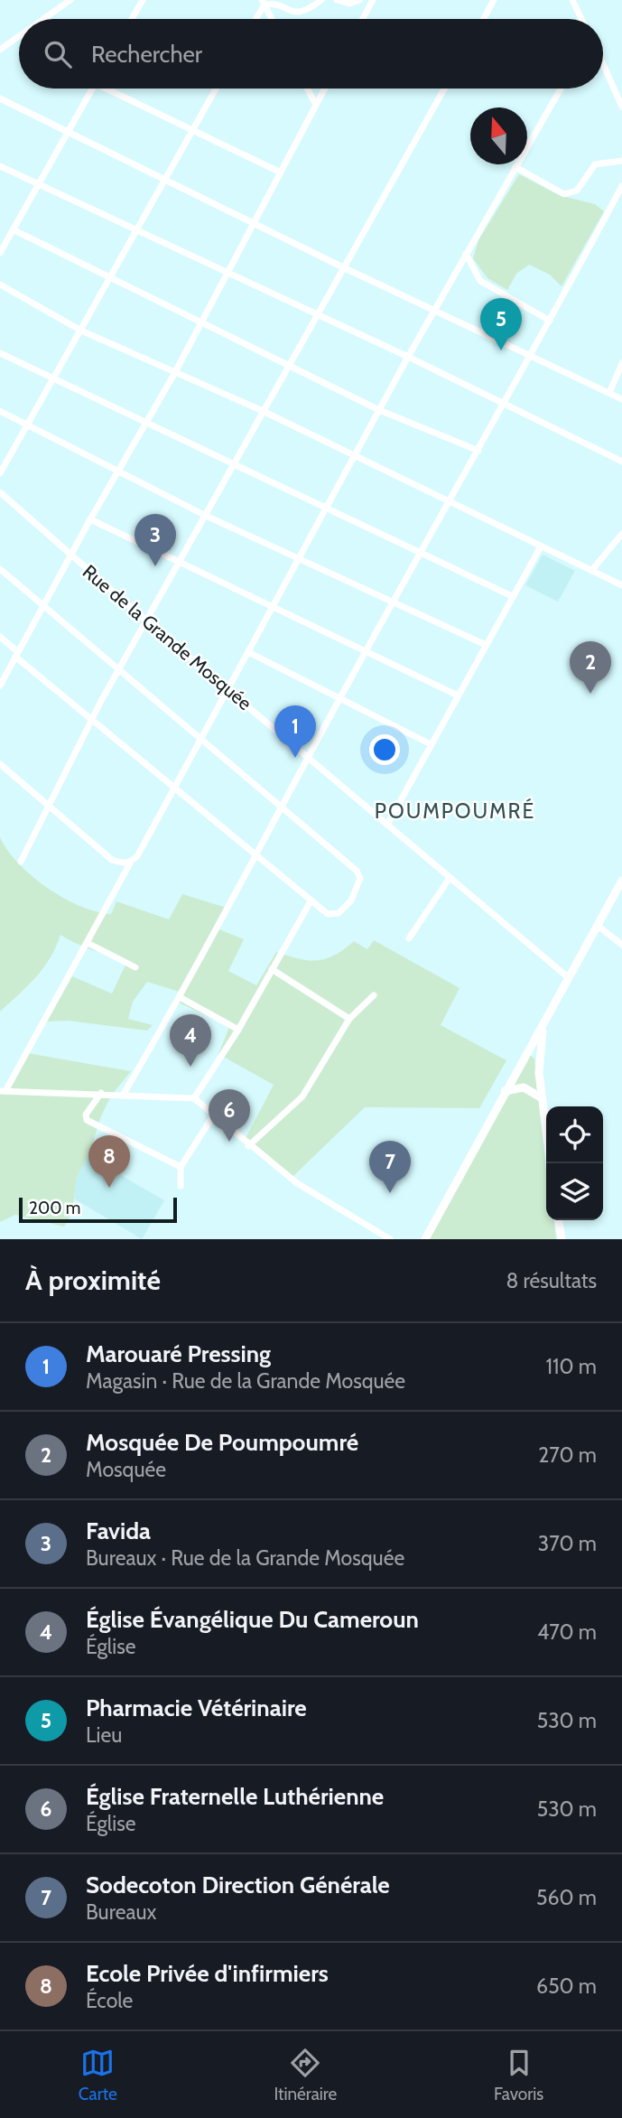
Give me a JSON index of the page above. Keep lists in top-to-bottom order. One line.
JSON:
{"streets":{"street":["Rue de la Grande Mosquée"]},"districts":["POUMPOUMRÉ"],"scale_bar":"200 m","north":"top","page":{"search":"Rechercher","pins":["5","3","2","1","4","6","8","7"],"scale":"200 m","heading":["À proximité","8 résultats"],"list":[{"mark":"1","name":"Marouaré Pressing","note":"Magasin · Rue de la Grande Mosquée","value":"110 m"},{"mark":"2","name":"Mosquée De Poumpoumré","note":"Mosquée","value":"270 m"},{"mark":"3","name":"Favida","note":"Bureaux · Rue de la Grande Mosquée","value":"370 m"},{"mark":"4","name":"Église Évangélique Du Cameroun","note":"Église","value":"470 m"},{"mark":"5","name":"Pharmacie Vétérinaire","note":"Lieu","value":"530 m"},{"mark":"6","name":"Église Fraternelle Luthérienne","note":"Église","value":"530 m"},{"mark":"7","name":"Sodecoton Direction Générale","note":"Bureaux","value":"560 m"},{"mark":"8","name":"Ecole Privée d'infirmiers","note":"École","value":"650 m"}],"nav":["Carte","Itinéraire","Favoris"]}}
